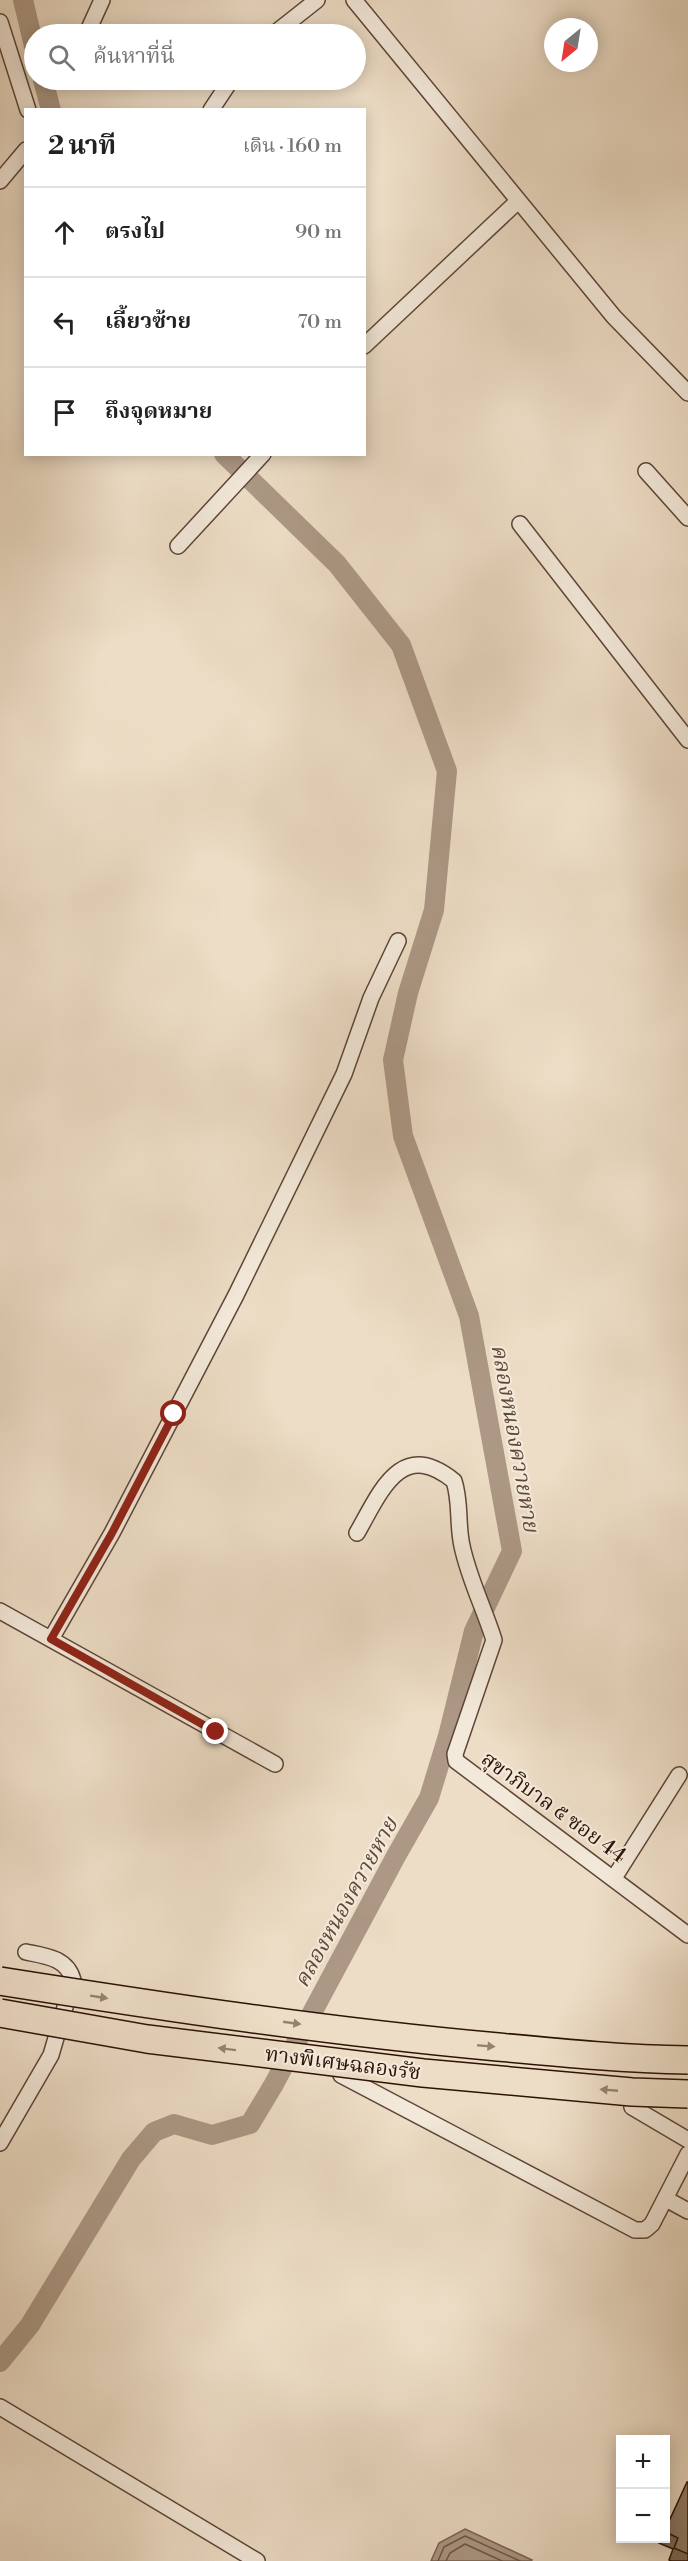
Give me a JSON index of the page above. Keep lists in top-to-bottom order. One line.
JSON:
{"streets":{"highway":["ทางพิเศษฉลองรัช"],"street":["สุขาภิบาล ๕ ซอย 44"]},"water":["คลองหนองควายหาย"],"north":"bottom left","page":{"search":"ค้นหาที่นี่","heading":["2 นาที","เดิน · 160 m"],"list":[["ตรงไป","90 m"],["เลี้ยวซ้าย","70 m"],"ถึงจุดหมาย"],"map_buttons":["+","−"]}}
